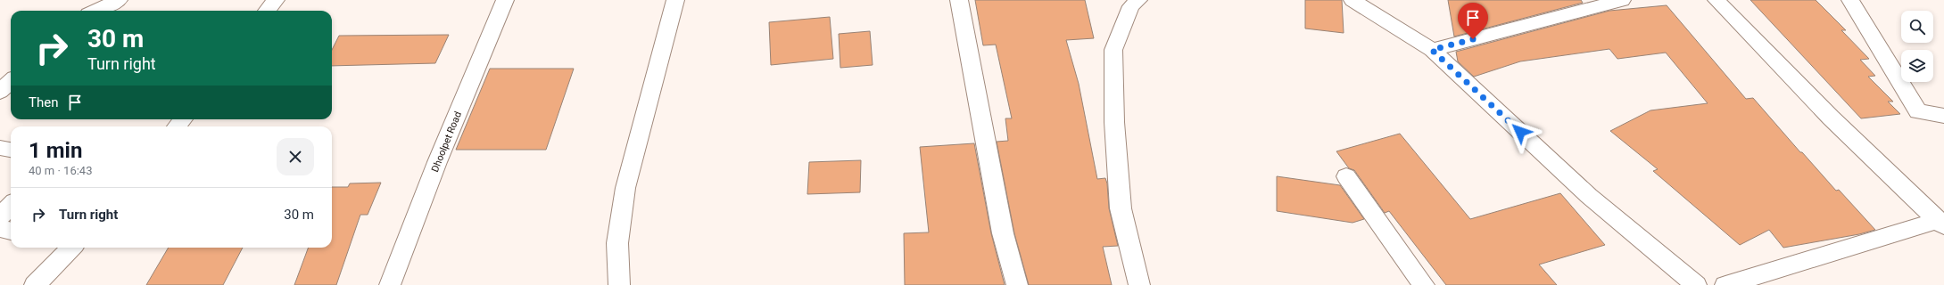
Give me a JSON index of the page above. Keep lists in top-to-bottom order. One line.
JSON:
{"streets":{"street":["Dhoolpet Road"]},"page":{"turn":["30 m","Turn right"],"then":"Then","heading":["1 min","40 m · 16:43"],"list":[{"name":"Turn right","value":"30 m"}]}}
